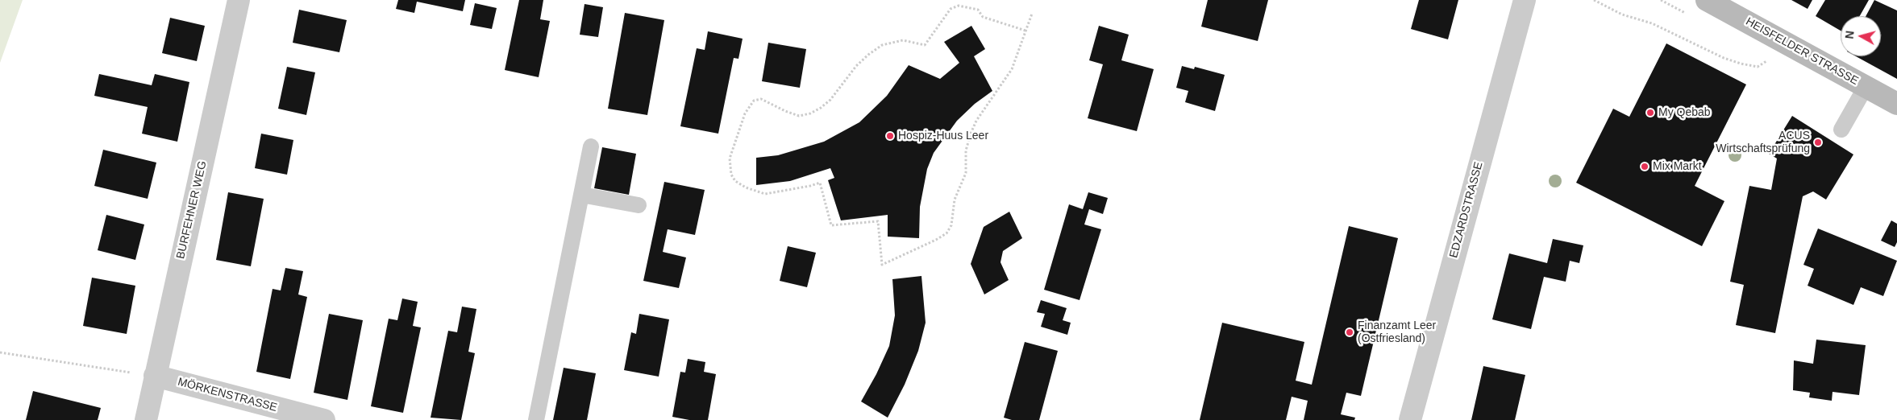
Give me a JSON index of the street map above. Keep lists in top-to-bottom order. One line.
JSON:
{"streets":{"main road":["HEISFELDER STRASSE"],"street":["BURFEHNER WEG","EDZARDSTRASSE","MÖRKENSTRASSE"]},"crossings":[["BURFEHNER WEG","MÖRKENSTRASSE"]],"places":["My Qebab","Hospiz-Huus Leer","ACUS Wirtschaftsprüfung","Mix Markt","Finanzamt Leer (Ostfriesland)"],"north":"left"}
